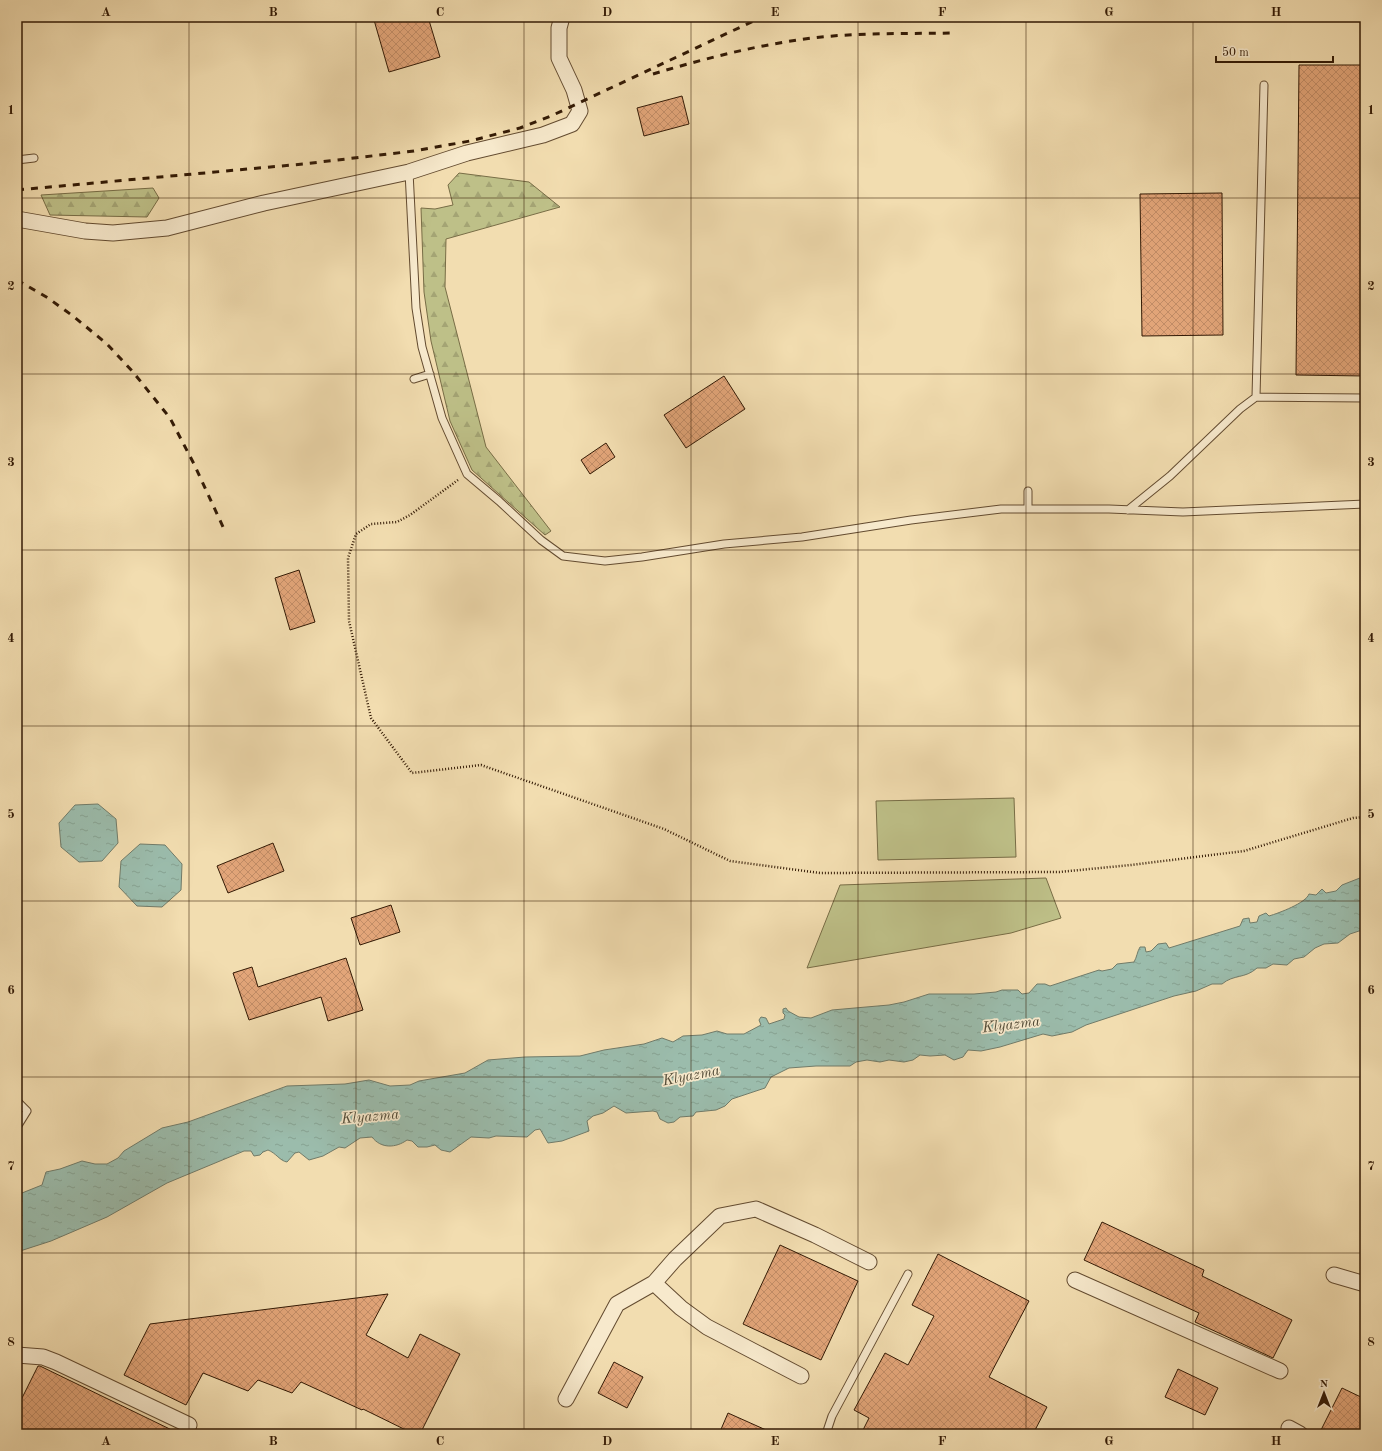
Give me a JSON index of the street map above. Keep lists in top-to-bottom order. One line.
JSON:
{"water":["Klyazma"],"scale_bar":"50 m","north":"top","grid":{"columns":["A","B","C","D","E","F","G","H"],"rows":["1","2","3","4","5","6","7","8"]}}
